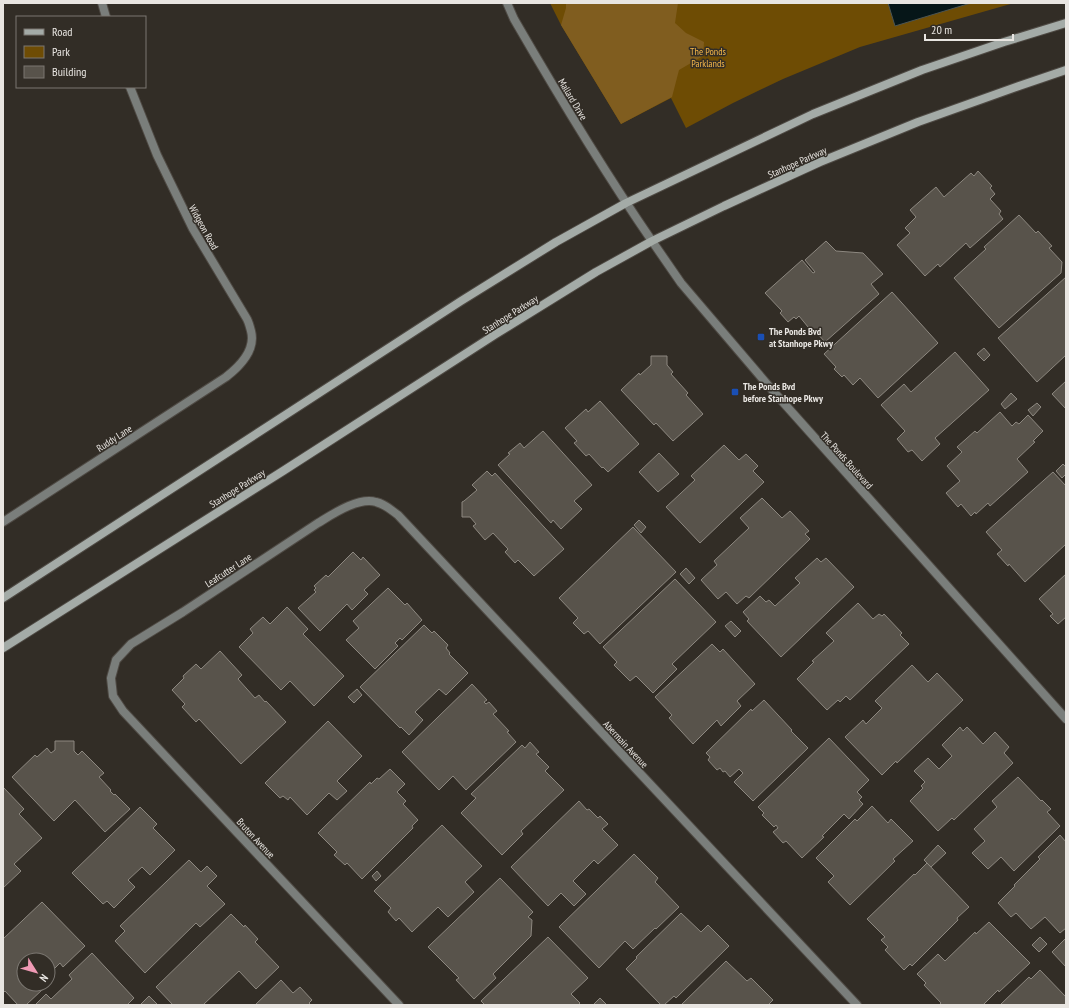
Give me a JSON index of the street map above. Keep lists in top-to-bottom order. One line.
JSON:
{"streets":{"main road":["Stanhope Parkway"],"street":["Mallard Drive","Widgeon Road","Ruddy Lane","The Ponds Boulevard","Leafcutter Lane","Abermain Avenue","Bruton Avenue"]},"crossings":[["Mallard Drive","The Ponds Boulevard"],["Stanhope Parkway","The Ponds Boulevard"],["Widgeon Road","Ruddy Lane"],["Leafcutter Lane","Abermain Avenue"],["Leafcutter Lane","Bruton Avenue"]],"parks":["The Ponds Parklands"],"places":{"transit":["The Ponds Bvd at Stanhope Pkwy","The Ponds Bvd before Stanhope Pkwy"]},"legend":["Road","Park","Building"],"scale_bar":"20 m","north":"bottom right"}
